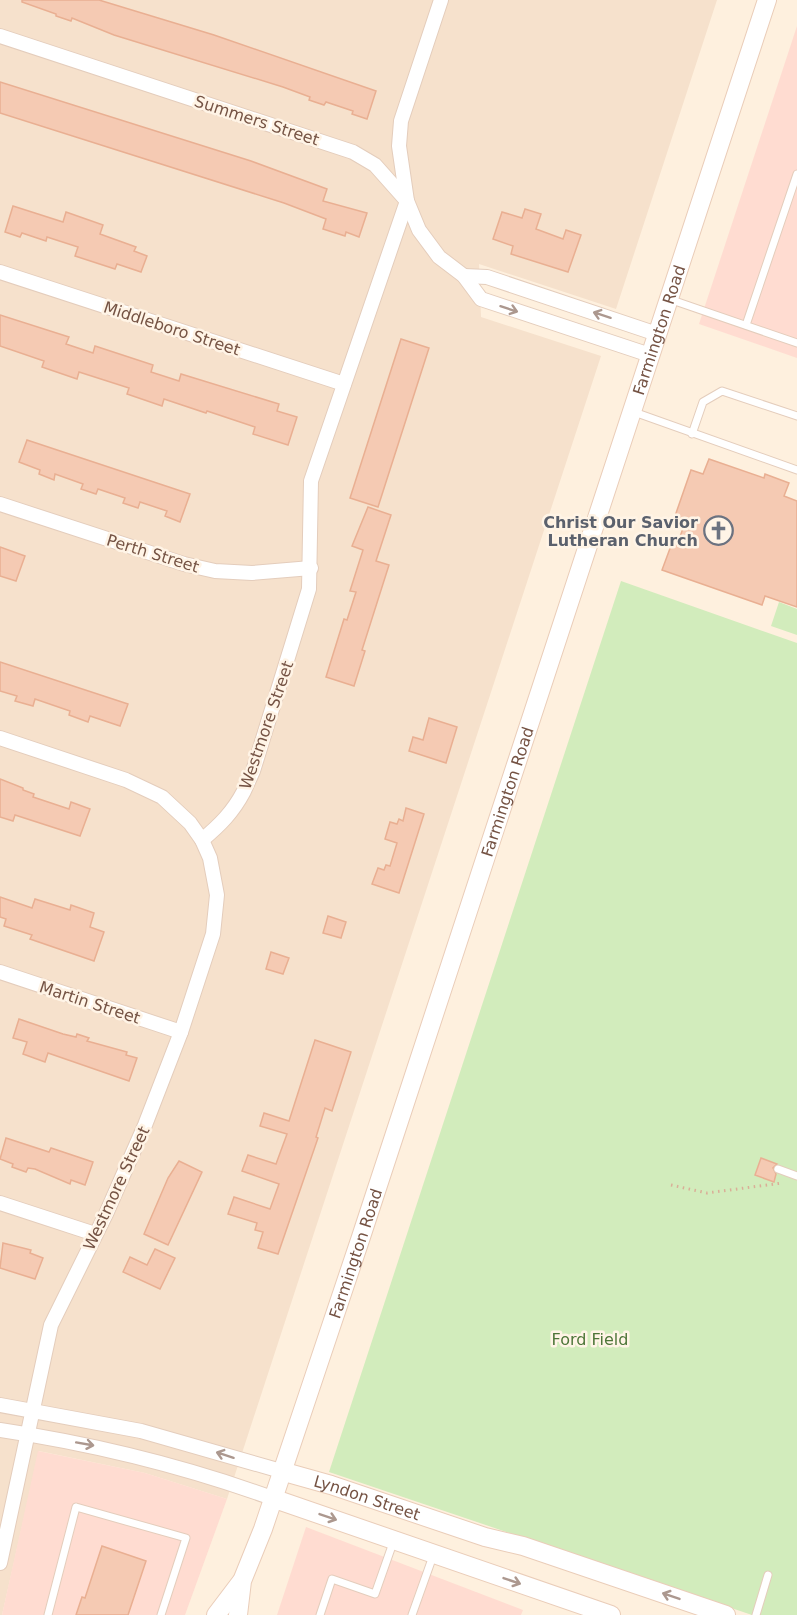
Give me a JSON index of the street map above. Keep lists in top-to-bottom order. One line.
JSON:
{"streets":{"main road":["Farmington Road","Lyndon Street"],"street":["Summers Street","Middleboro Street","Perth Street","Westmore Street","Martin Street"]},"crossings":[["Summers Street","Farmington Road"],["Summers Street","Westmore Street"],["Middleboro Street","Westmore Street"],["Farmington Road","Lyndon Street"],["Perth Street","Westmore Street"],["Westmore Street","Martin Street"],["Westmore Street","Lyndon Street"]],"parks":["Ford Field"],"places":{"church":["Christ Our Savior Lutheran Church"]}}
